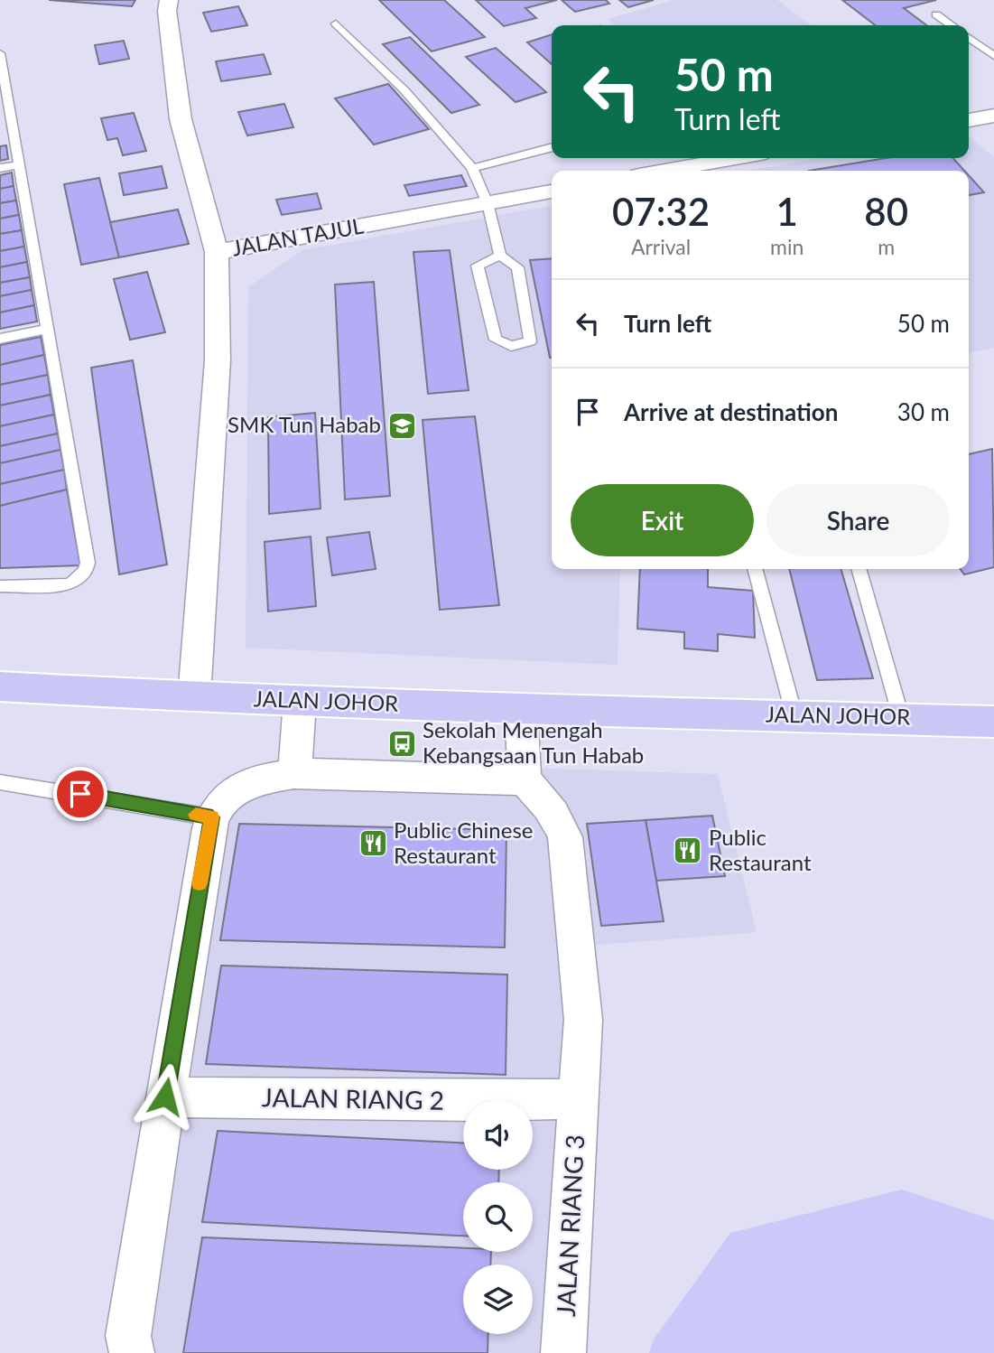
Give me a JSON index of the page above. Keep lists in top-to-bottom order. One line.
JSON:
{"streets":{"highway":["JALAN JOHOR"],"street":["JALAN TAJUL","JALAN RIANG 2","JALAN RIANG 3"]},"crossings":[["JALAN TAJUL","JALAN JOHOR"],["JALAN RIANG 2","JALAN RIANG 3"]],"places":{"school or university":["SMK Tun Habab"],"bus stop":["Sekolah Menengah Kebangsaan Tun Habab"],"restaurant":["Public Chinese Restaurant","Public Restaurant"]},"page":{"turn":["50 m","Turn left"],"eta":["07:32","Arrival","1","min","80","m"],"list":[{"name":"Turn left","value":"50 m"},{"name":"Arrive at destination","value":"30 m"}],"buttons":["Exit","Share"]}}
